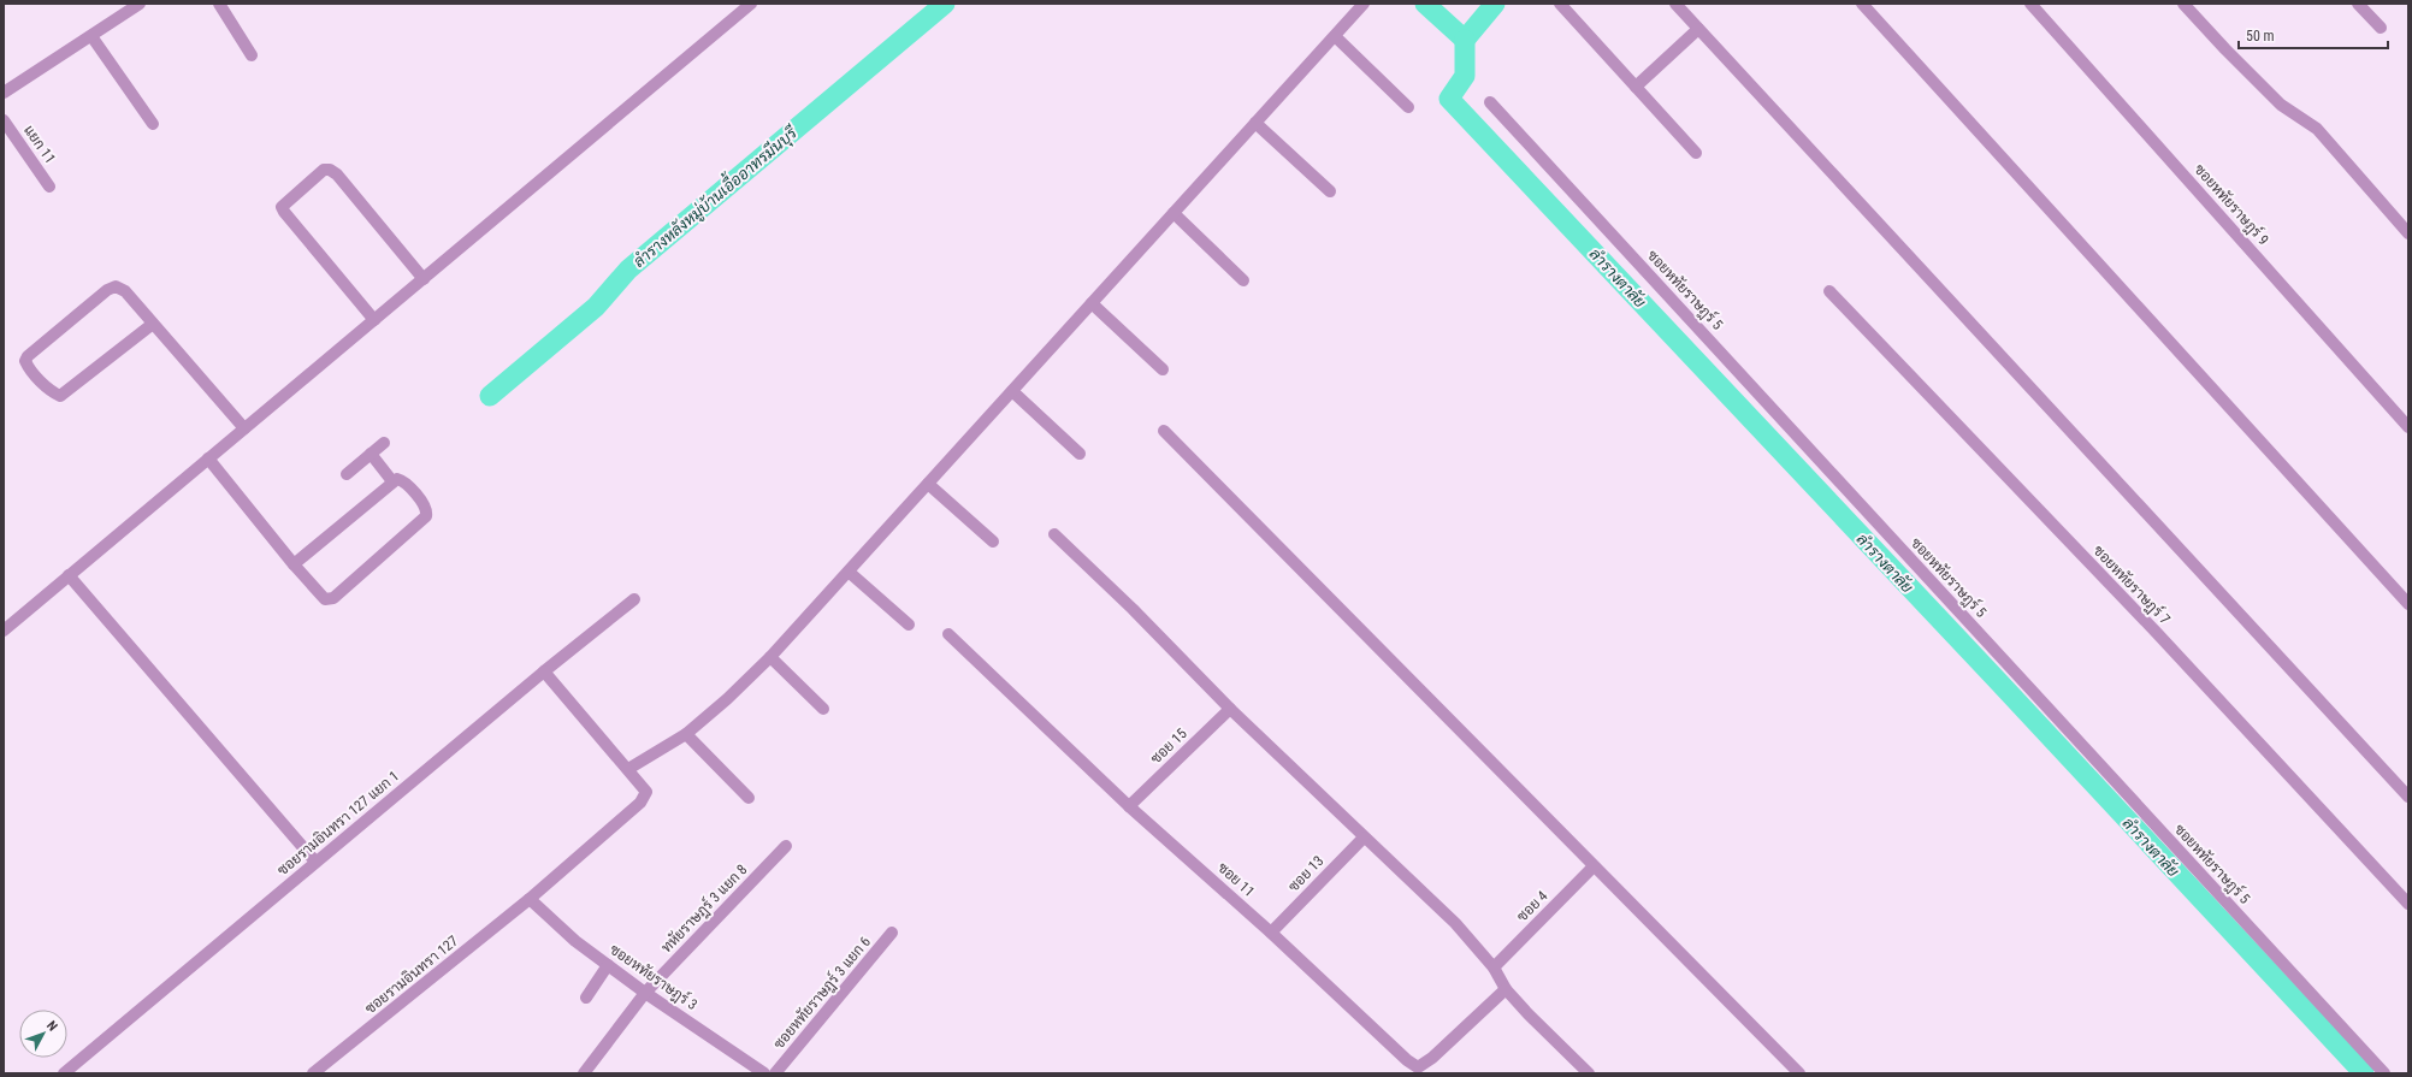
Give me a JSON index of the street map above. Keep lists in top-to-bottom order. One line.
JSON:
{"streets":{"street":["แยก 11","ซอยหทัยราษฎร์ 9","ซอยหทัยราษฎร์ 5","ซอยหทัยราษฎร์ 7","ซอย 15","ซอยรามอินทรา 127 แยก 1","ซอย 13","ซอย 11","ซอย 4","ทหัยราษฎร์ 3 แยก 8","ซอยรามอินทรา 127","ซอยหทัยราษฎร์ 3","ซอยหทัยราษฎร์ 3 แยก 6"]},"crossings":[["ซอย 15","ซอย 11"],["ซอย 13","ซอย 11"],["ทหัยราษฎร์ 3 แยก 8","ซอยหทัยราษฎร์ 3"],["ซอยรามอินทรา 127","ซอยหทัยราษฎร์ 3"]],"water":["ลำรางหลังหมู่บ้านเอื้ออาทรมีนบุรี","ลำรางตาลัย"],"scale_bar":"50 m","north":"top right"}
